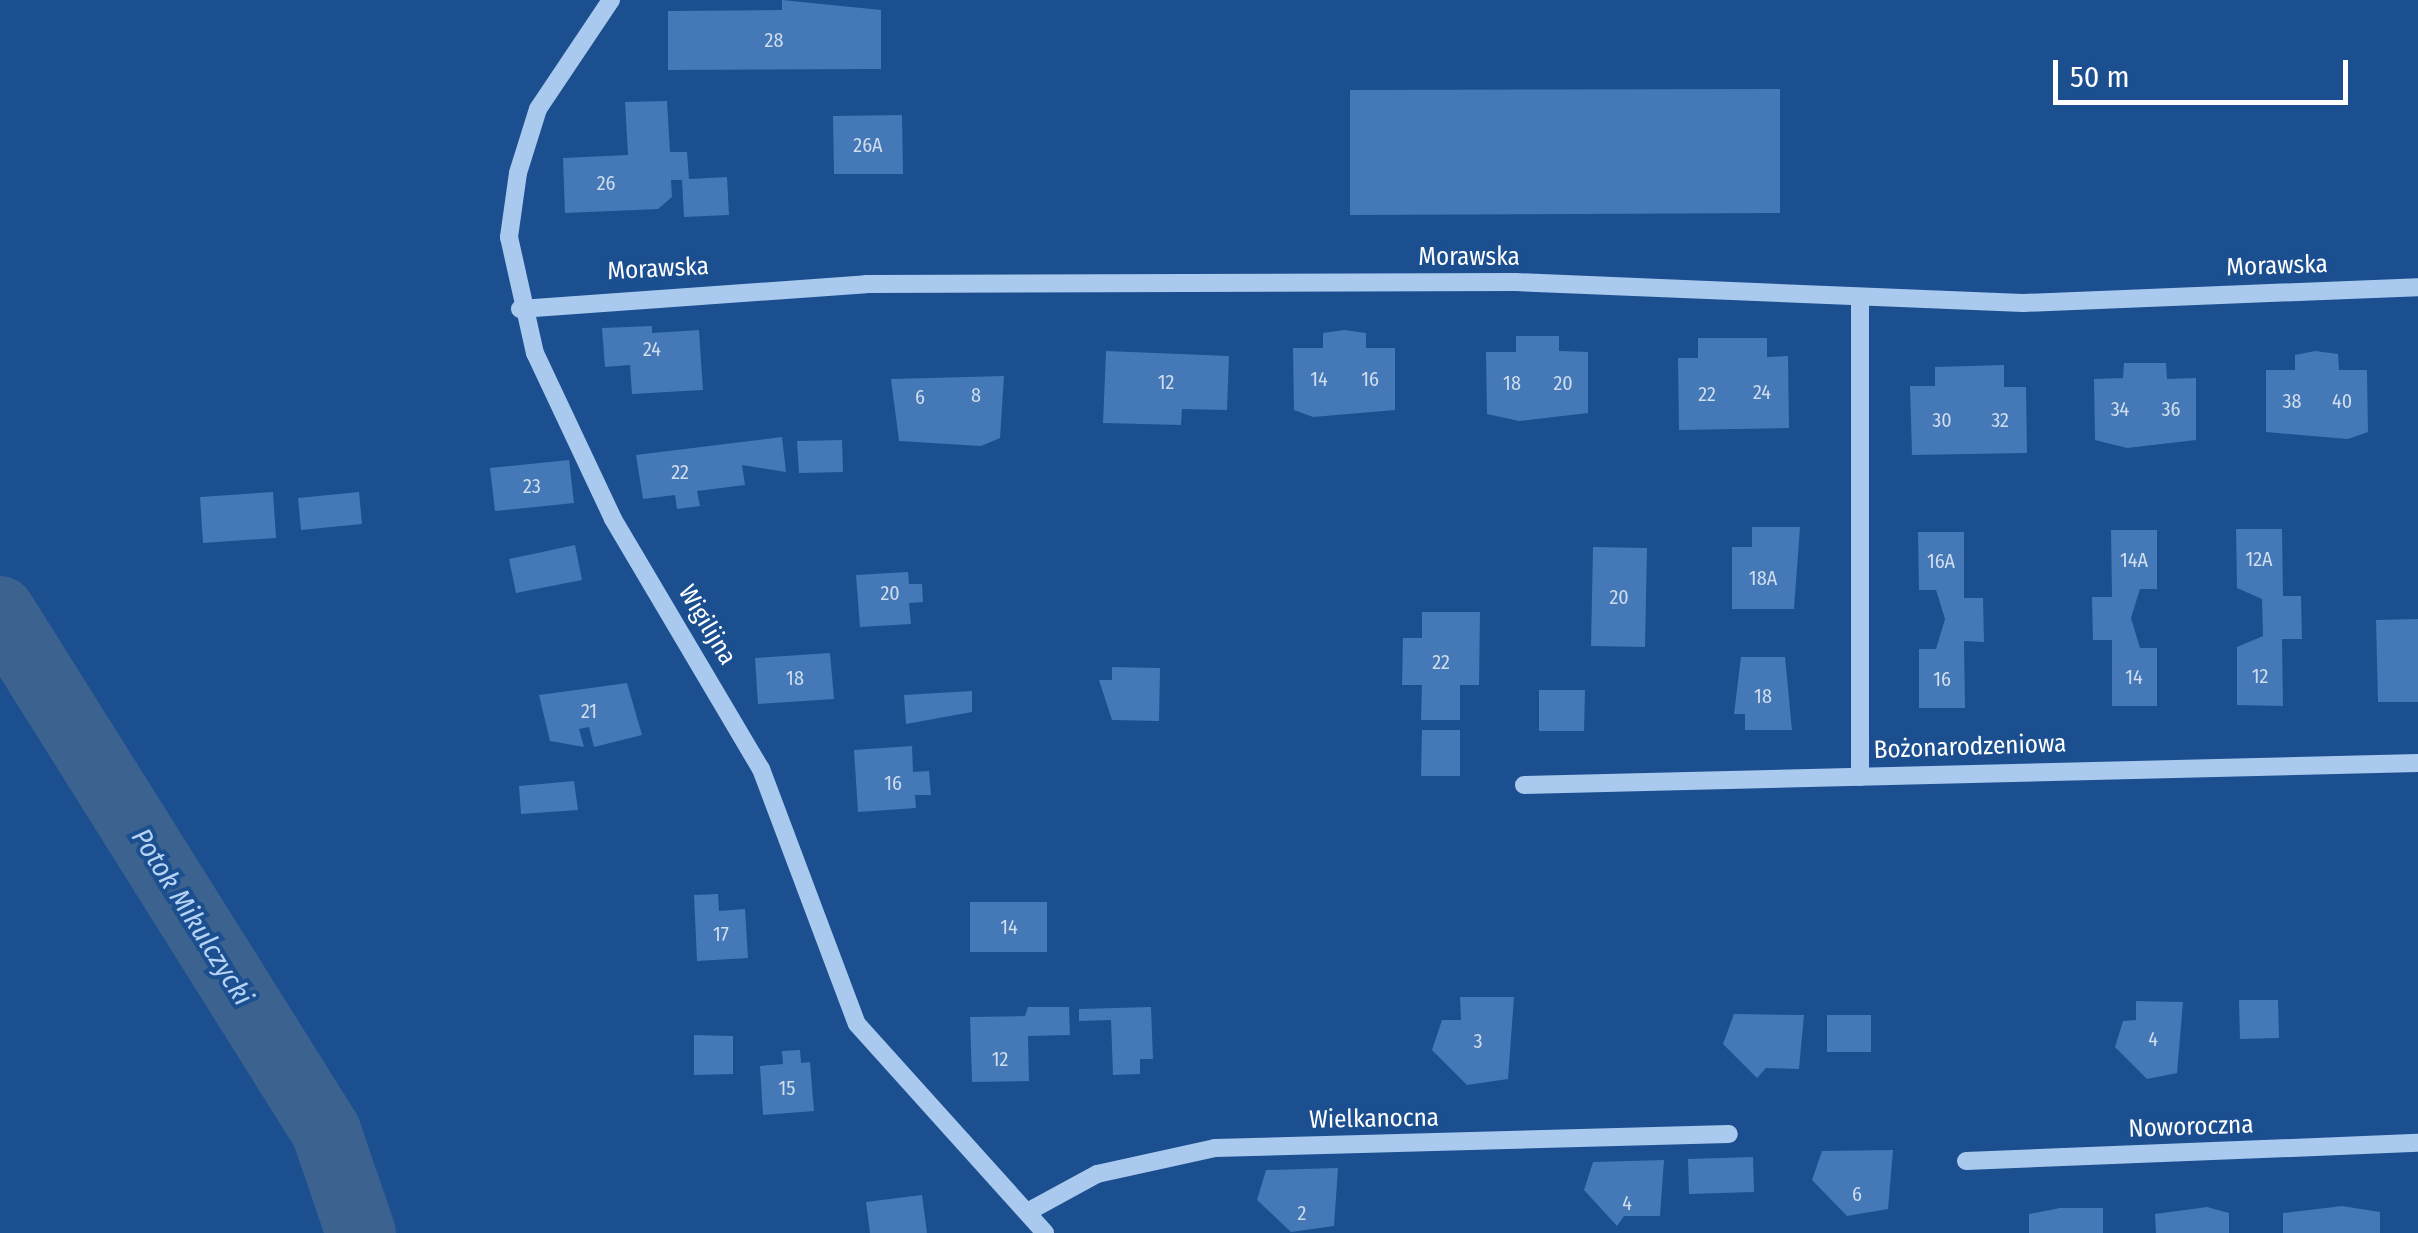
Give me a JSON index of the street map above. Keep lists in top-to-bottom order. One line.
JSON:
{"streets":{"street":["Morawska","Wigilijna","Bożonarodzeniowa","Wielkanocna","Noworoczna"]},"crossings":[["Morawska","Wigilijna"],["Wigilijna","Wielkanocna"]],"water":["Potok Mikulczycki"],"house_numbers":["28","26A","26","24","14","16","12","18","20","24","22","8","6","38","40","34","36","30","32","22","23","12A","14A","16A","18A","20","20","22","12","14","18","16","18","21","16","14","17","4","3","12","15","6","4","2"],"scale_bar":"50 m"}
